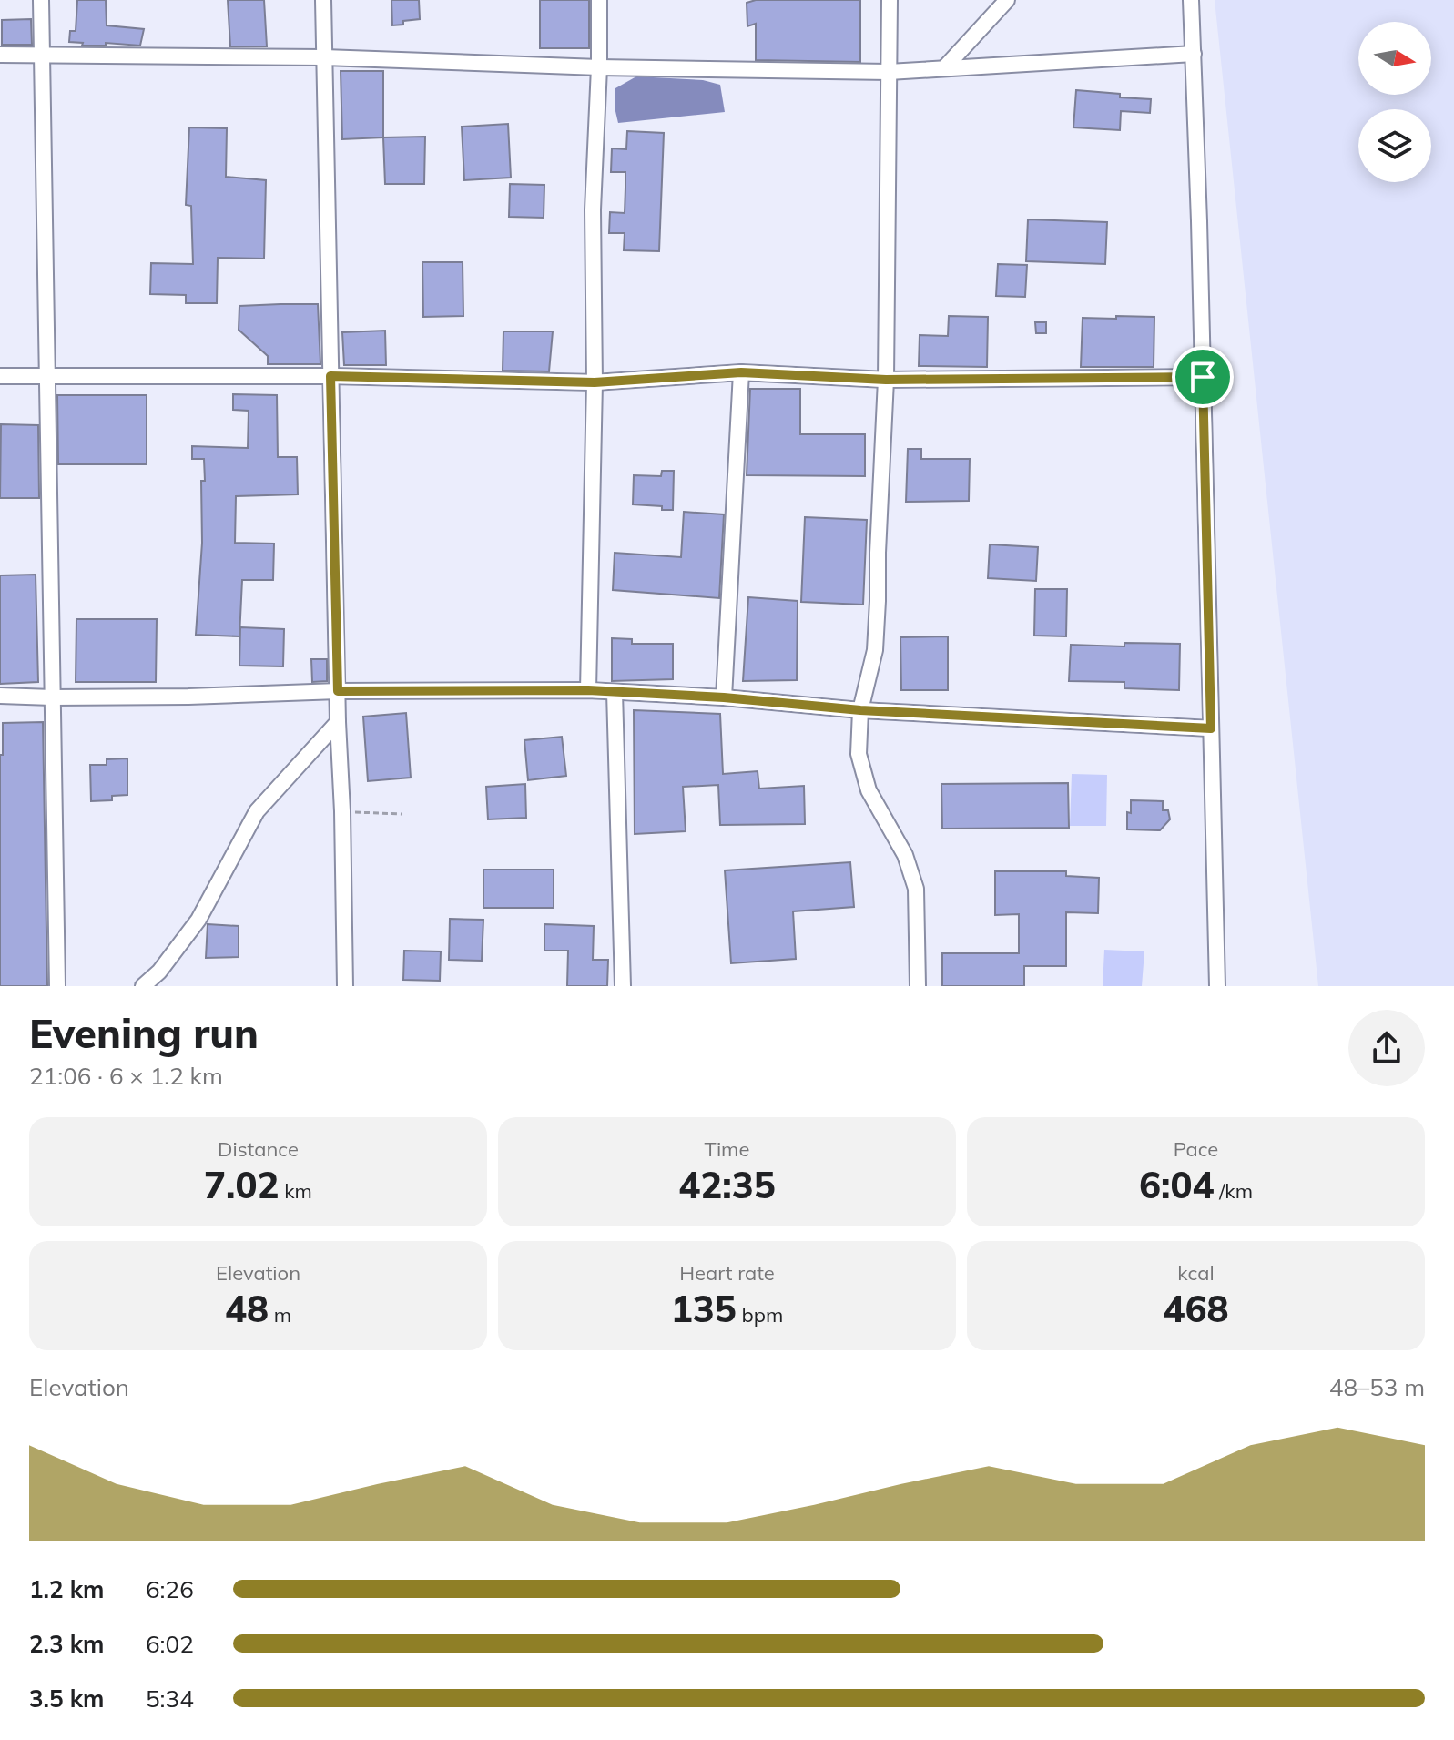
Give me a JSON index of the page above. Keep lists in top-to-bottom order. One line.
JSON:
{"north":"right","page":{"heading":["Evening run","21:06 · 6 × 1.2 km"],"stats":[["Distance","7.02 km"],["Time","42:35"],["Pace","6:04 /km"],["Elevation","48 m"],["Heart rate","135 bpm"],["kcal","468"]],"chart":["Elevation","48–53 m"],"list":[{"name":"1.2 km","note":"6:26"},{"name":"2.3 km","note":"6:02"},{"name":"3.5 km","note":"5:34"}]}}
